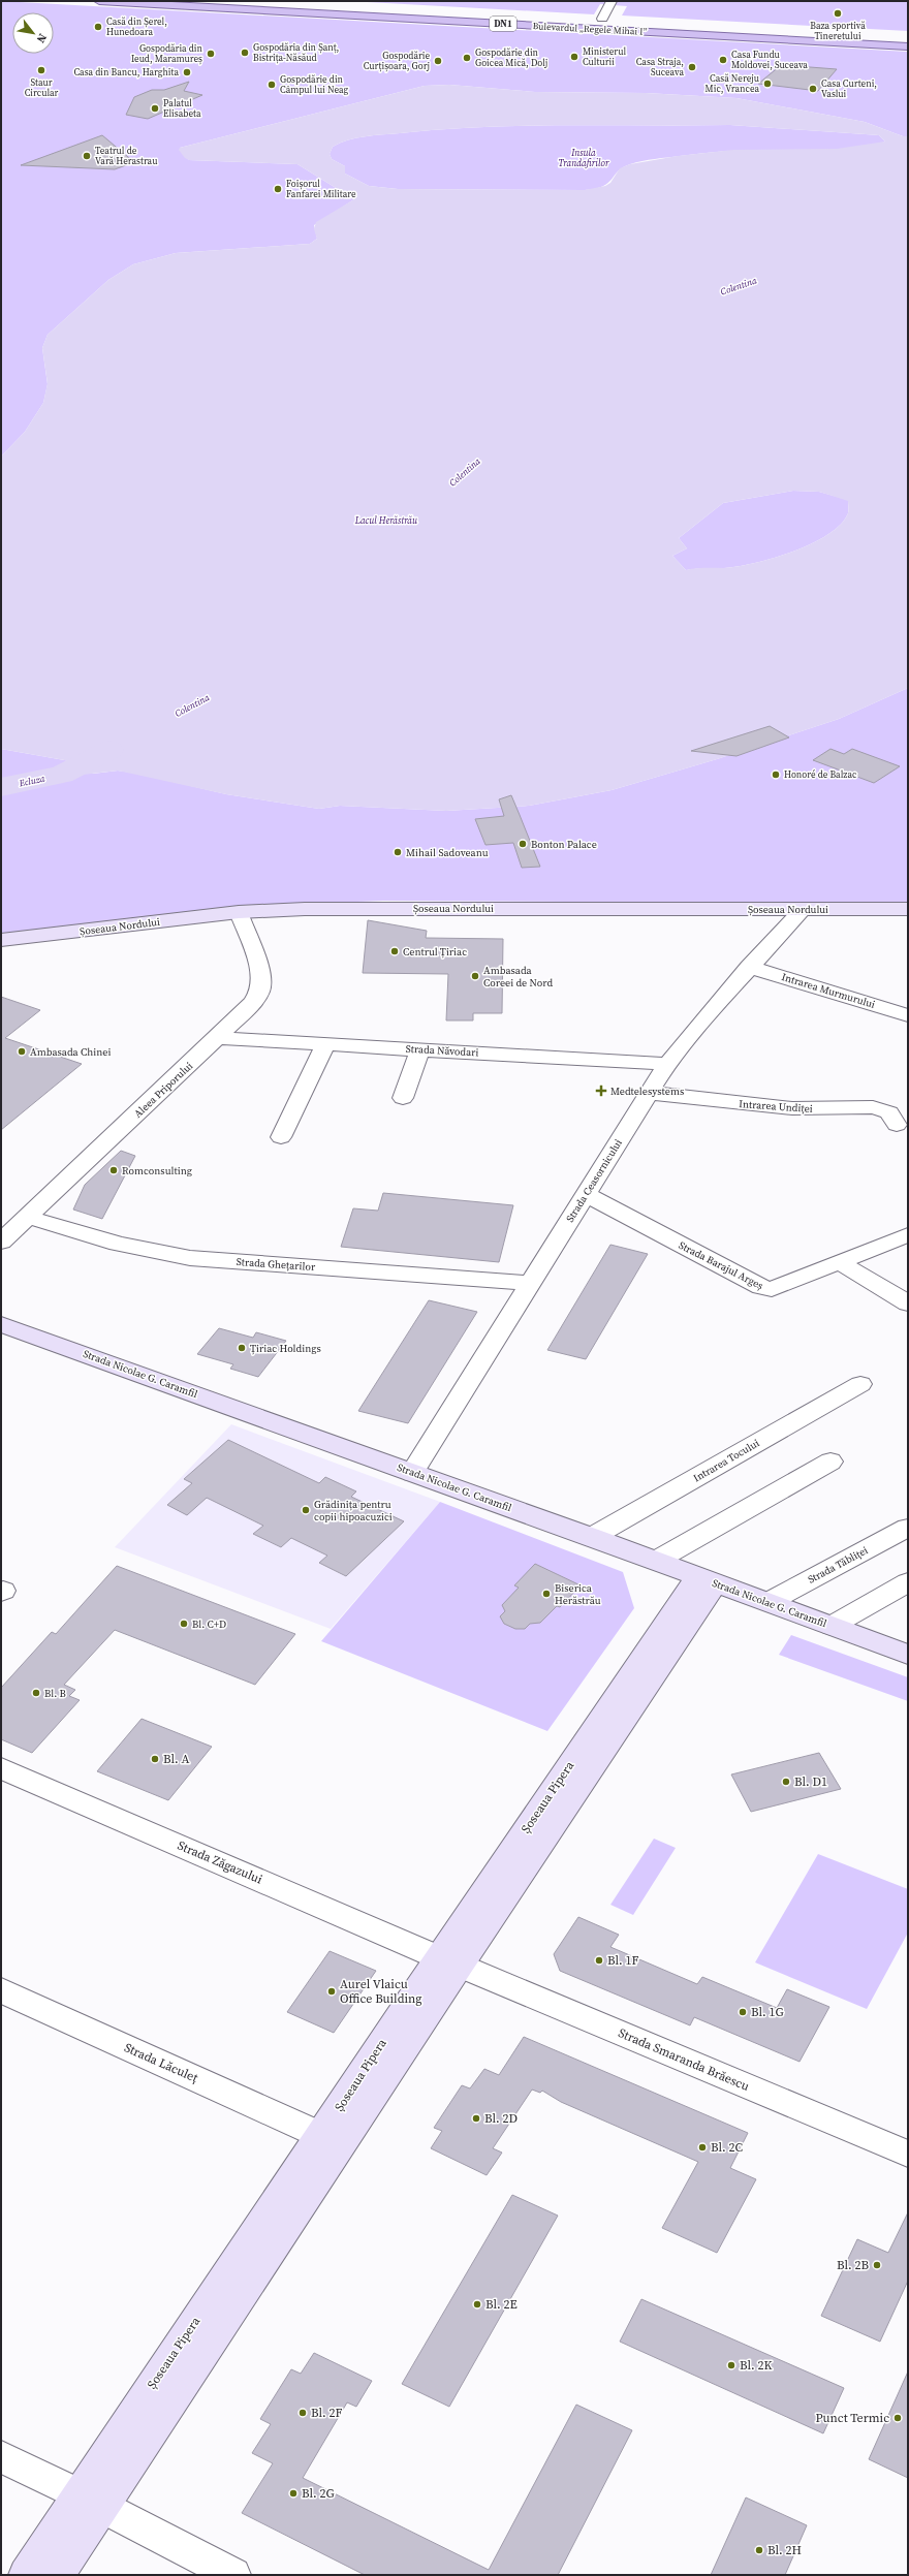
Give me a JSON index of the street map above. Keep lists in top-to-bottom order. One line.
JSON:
{"streets":{"main road":["DN1","Bulevardul „Regele Mihai I”","Șoseaua Nordului","Strada Nicolae G. Caramfil","Șoseaua Pipera"],"street":["Intrarea Murmurului","Strada Năvodari","Aleea Priporului","Intrarea Undiței","Strada Ceasornicului","Strada Ghețarilor","Strada Barajul Argeș","Intrarea Tocului","Strada Tăbliței","Strada Zăgazului","Strada Smaranda Brăescu","Strada Lăculeț"]},"crossings":[["Șoseaua Nordului","Aleea Priporului"],["Șoseaua Nordului","Strada Ceasornicului"],["Intrarea Murmurului","Strada Ceasornicului"],["Strada Năvodari","Aleea Priporului"],["Strada Năvodari","Strada Ceasornicului"],["Aleea Priporului","Strada Ghețarilor"],["Intrarea Undiței","Strada Ceasornicului"],["Strada Ceasornicului","Strada Ghețarilor"],["Strada Ceasornicului","Strada Barajul Argeș"],["Strada Ceasornicului","Strada Nicolae G. Caramfil"],["Strada Nicolae G. Caramfil","Intrarea Tocului"],["Strada Nicolae G. Caramfil","Strada Tăbliței"],["Strada Nicolae G. Caramfil","Șoseaua Pipera"],["Șoseaua Pipera","Strada Zăgazului"],["Șoseaua Pipera","Strada Smaranda Brăescu"],["Șoseaua Pipera","Strada Lăculeț"],["Strada Zăgazului","Strada Smaranda Brăescu"]],"water":["Colentina","Lacul Herăstrău","Ecluza"],"parks":["Insula Trandafirilor"],"places":{"other":["Baza sportivă Tineretului","Casă din Șerel, Hunedoara","Gospodăria din Șanț, Bistrița-Năsăud","Gospodăria din Ieud, Maramureș","Ministerul Culturii","Gospodărie din Goicea Mică, Dolj","Casa Fundu Moldovei, Suceava","Gospodărie Curțișoara, Gorj","Casa Straja, Suceava","Staur Circular","Casa din Bancu, Harghita","Casă Nereju Mic, Vrancea","Gospodărie din Câmpul lui Neag","Casa Curteni, Vaslui","Palatul Elisabeta","Teatrul de Vară Herastrau","Foișorul Fanfarei Militare","Honoré de Balzac","Bonton Palace","Mihail Sadoveanu","Centrul Țiriac","Ambasada Coreei de Nord","Ambasada Chinei","Romconsulting","Țiriac Holdings","Grădinița pentru copii hipoacuzici","Biserica Herăstrău","Bl. C+D","Bl. B","Bl. A","Bl. D1","Bl. 1F","Aurel Vlaicu Office Building","Bl. 1G","Bl. 2D","Bl. 2C","Bl. 2B","Bl. 2E","Bl. 2K","Bl. 2F","Punct Termic","Bl. 2G","Bl. 2H"],"health":["Medtelesystems"]},"north":"bottom right"}
